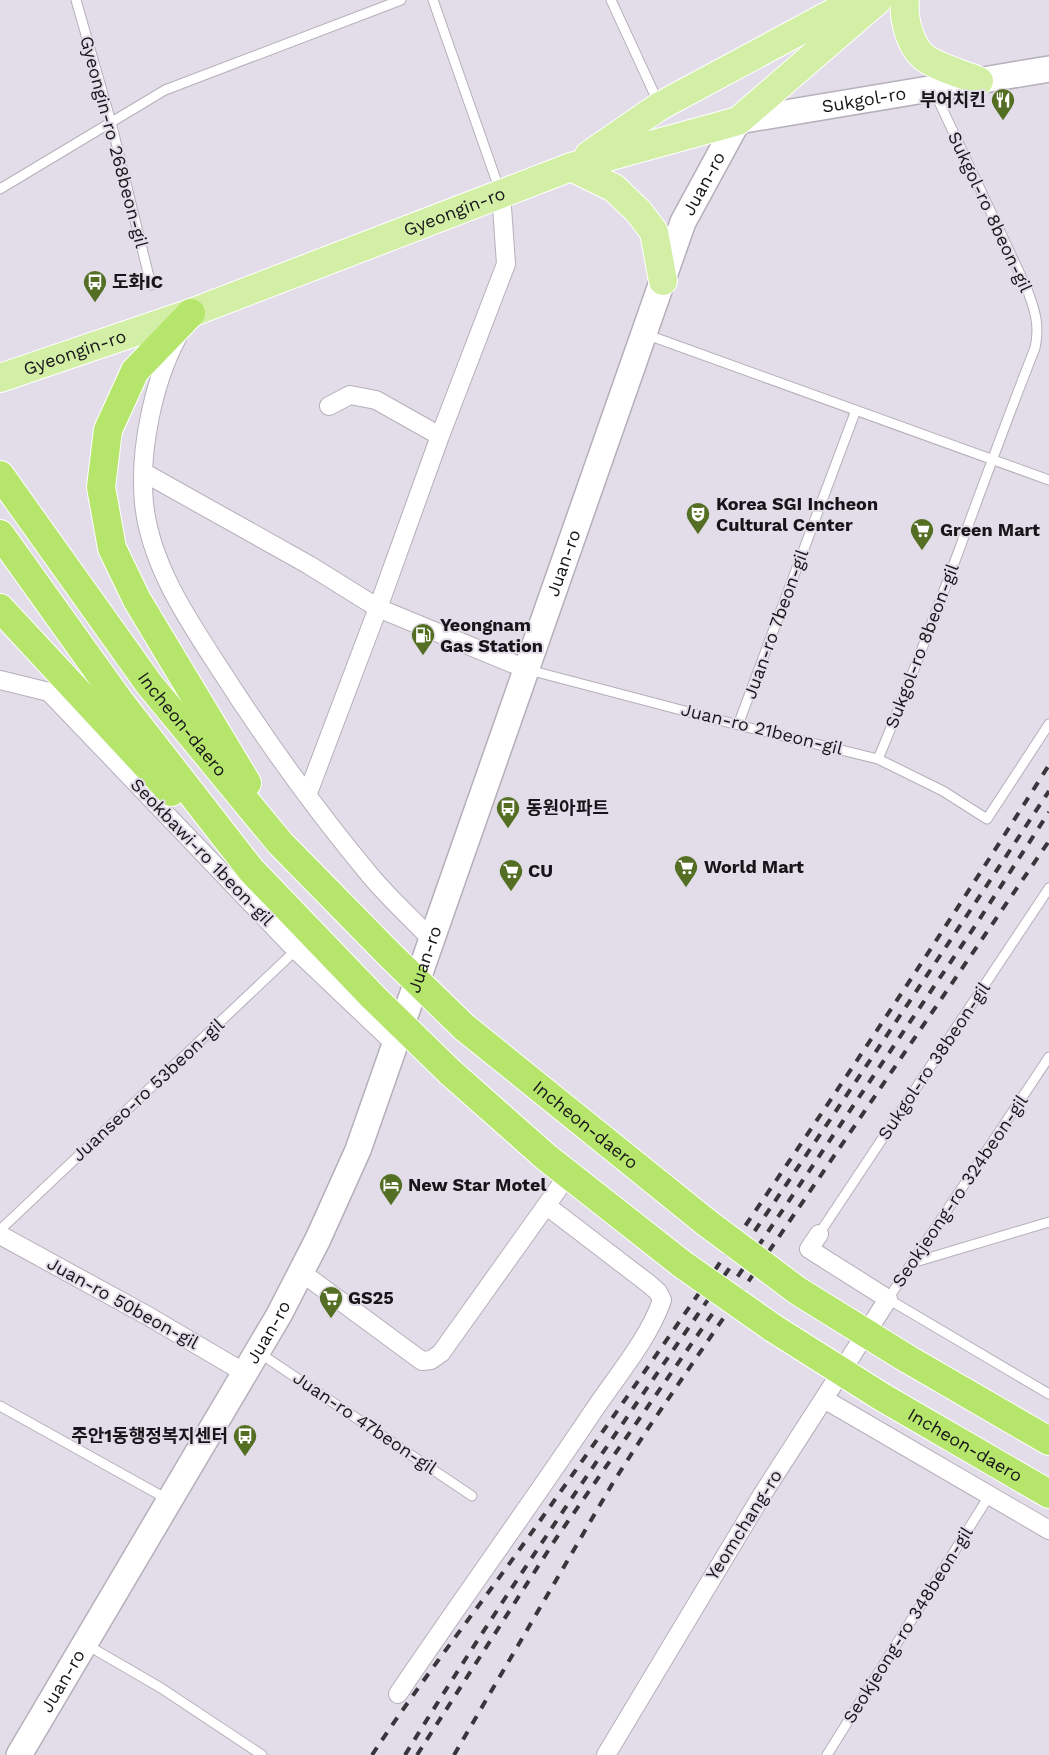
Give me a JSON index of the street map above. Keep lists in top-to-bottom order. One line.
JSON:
{"streets":{"highway":["Incheon-daero"],"main road":["Sukgol-ro","Juan-ro","Gyeongin-ro"],"street":["Seokbawi-ro 1beon-gil","Juan-ro 50beon-gil","Yeomchang-ro"],"lane":["Gyeongin-ro 268beon-gil","Sukgol-ro 8beon-gil","Juan-ro 7beon-gil","Juan-ro 21beon-gil","Sukgol-ro 38beon-gil","Juanseo-ro 53beon-gil","Seokjeong-ro 324beon-gil","Juan-ro 47beon-gil","Seokjeong-ro 348beon-gil"]},"crossings":[["Sukgol-ro","Juan-ro"],["Sukgol-ro","Gyeongin-ro"],["Sukgol-ro","Sukgol-ro 8beon-gil"],["Juan-ro","Gyeongin-ro"],["Juan-ro","Juan-ro 21beon-gil"],["Juan-ro","Seokbawi-ro 1beon-gil"],["Juan-ro","Juan-ro 50beon-gil"],["Juan-ro","Juan-ro 47beon-gil"],["Sukgol-ro 8beon-gil","Juan-ro 21beon-gil"],["Juan-ro 7beon-gil","Juan-ro 21beon-gil"],["Seokbawi-ro 1beon-gil","Juanseo-ro 53beon-gil"],["Seokjeong-ro 324beon-gil","Yeomchang-ro"]],"places":{"restaurant":["부어치킨"],"bus stop":["도화IC","동원아파트","주안1동행정복지센터"],"theatre":["Korea SGI Incheon Cultural Center"],"supermarket":["Green Mart","World Mart","CU","GS25"],"fuel station":["Yeongnam Gas Station"],"hotel":["New Star Motel"]}}
